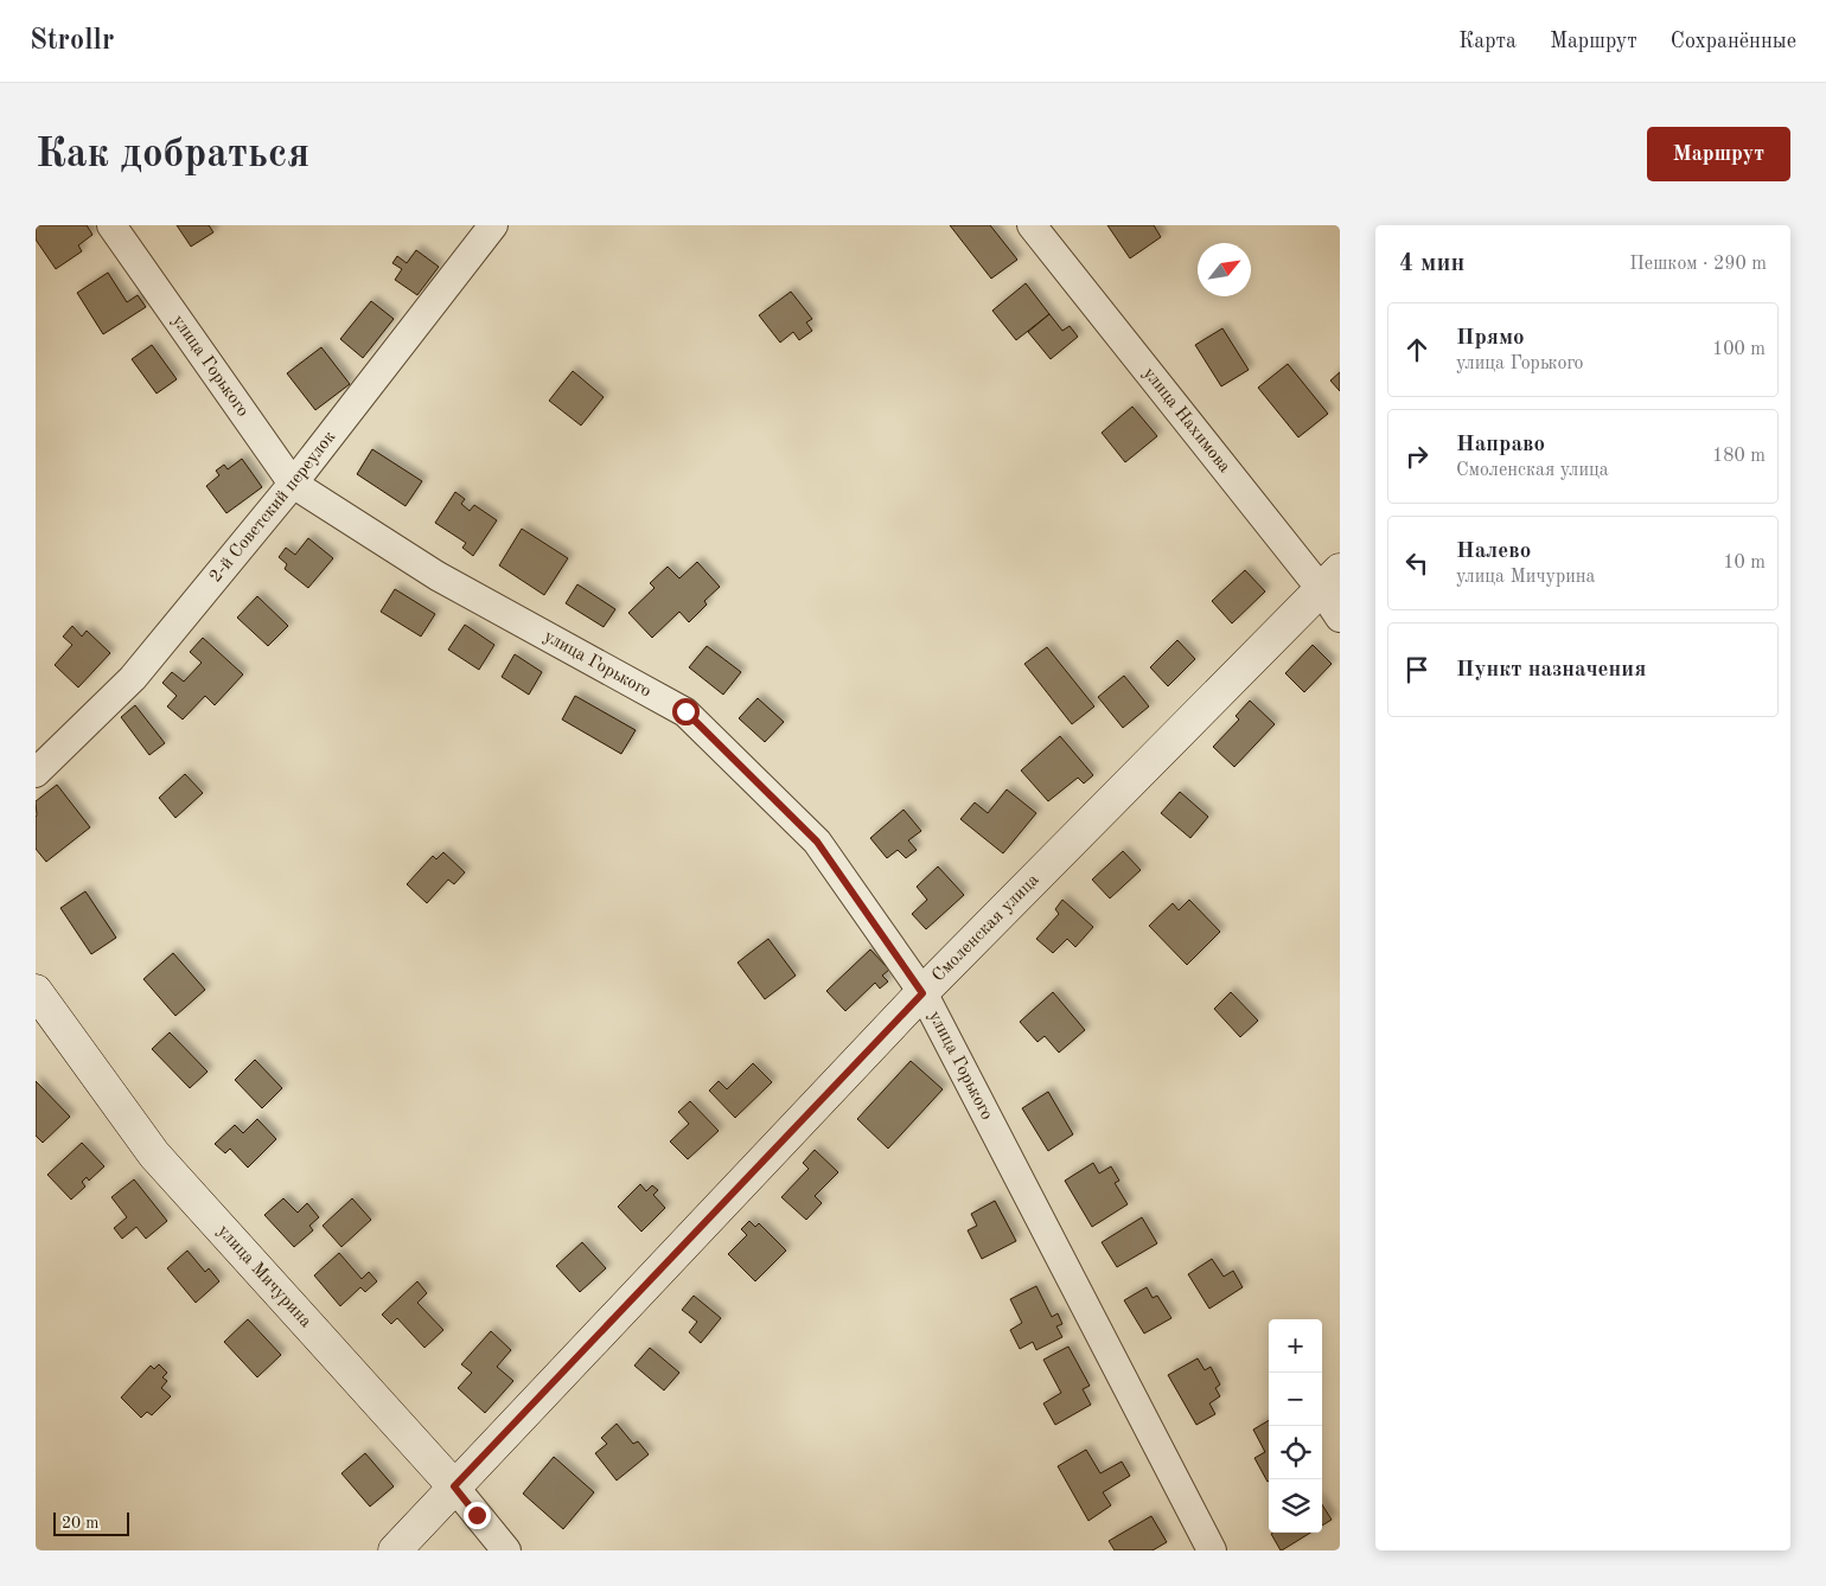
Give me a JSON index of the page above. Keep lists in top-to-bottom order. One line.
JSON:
{"streets":{"street":["улица Горького","улица Нахимова","2-й Советский переулок","Смоленская улица","улица Мичурина"]},"crossings":[["улица Горького","2-й Советский переулок"],["улица Горького","Смоленская улица"],["улица Нахимова","Смоленская улица"],["Смоленская улица","улица Мичурина"]],"scale_bar":"20 m","north":"top right","page":{"header":"Strollr","nav":["Карта","Маршрут","Сохранённые"],"buttons":"Маршрут","title":"Как добраться","heading":["4 мин","Пешком · 290 m"],"list":[["Прямо","улица Горького","100 m"],["Направо","Смоленская улица","180 m"],["Налево","улица Мичурина","10 m"],"Пункт назначения"],"map_buttons":["+","−"],"scale":"20 m"}}
